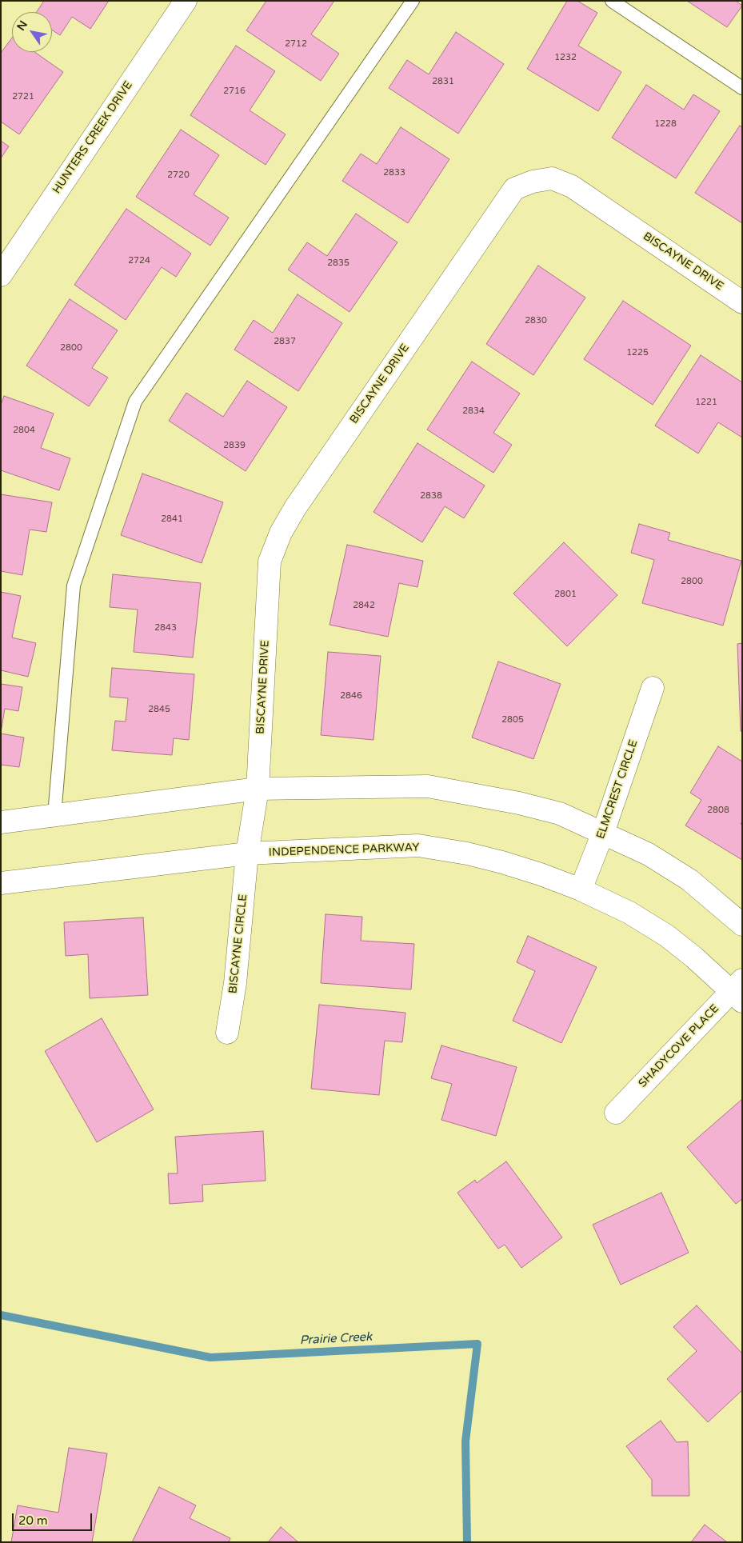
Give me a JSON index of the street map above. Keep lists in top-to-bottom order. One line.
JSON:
{"streets":{"street":["HUNTERS CREEK DRIVE","BISCAYNE DRIVE","ELMCREST CIRCLE","INDEPENDENCE PARKWAY","BISCAYNE CIRCLE","SHADYCOVE PLACE"]},"crossings":[["BISCAYNE DRIVE","INDEPENDENCE PARKWAY"],["BISCAYNE DRIVE","BISCAYNE CIRCLE"],["ELMCREST CIRCLE","INDEPENDENCE PARKWAY"],["INDEPENDENCE PARKWAY","BISCAYNE CIRCLE"],["INDEPENDENCE PARKWAY","SHADYCOVE PLACE"]],"water":["Prairie Creek"],"house_numbers":["2712","1232","2831","2716","2721","1228","2833","2720","2724","2835","2830","2837","2800","1225","1221","2834","2804","2839","2838","2841","2800","2801","2842","2843","2846","2845","2805","2808"],"scale_bar":"20 m","north":"top left"}
